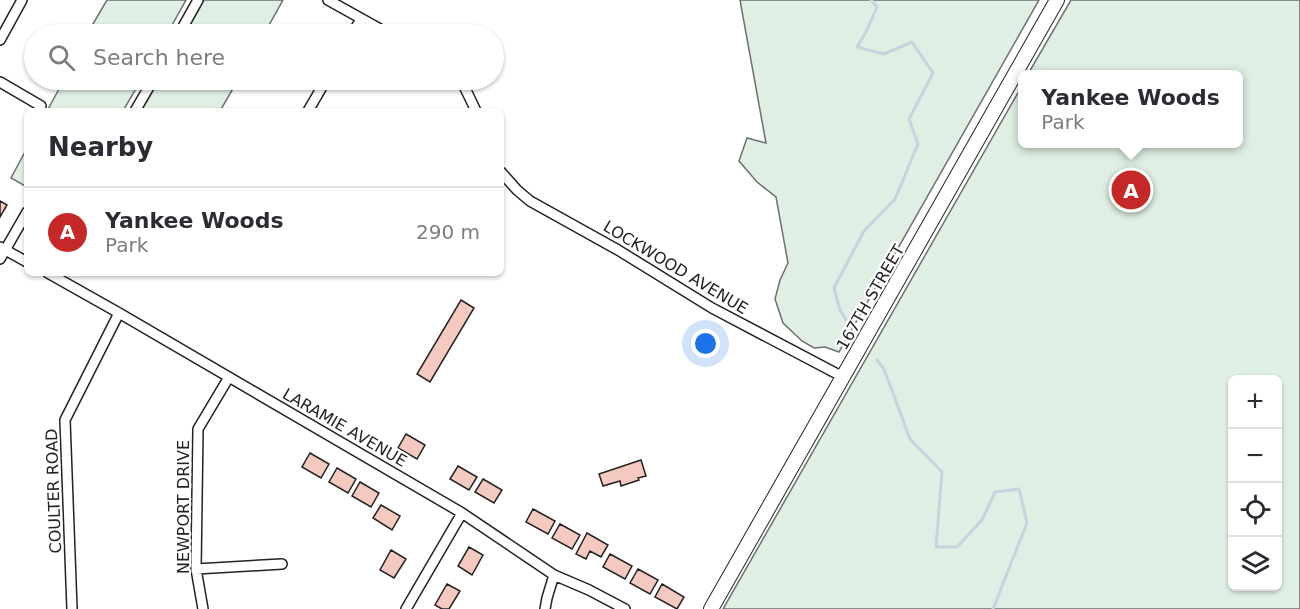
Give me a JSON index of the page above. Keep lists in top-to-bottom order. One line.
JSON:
{"streets":{"main road":["167TH STREET"],"street":["LOCKWOOD AVENUE","LARAMIE AVENUE","COULTER ROAD","NEWPORT DRIVE"]},"crossings":[["LOCKWOOD AVENUE","167TH STREET"],["LARAMIE AVENUE","COULTER ROAD"],["LARAMIE AVENUE","NEWPORT DRIVE"]],"page":{"search":"Search here","popup":["Yankee Woods","Park"],"heading":"Nearby","pins":"A","list":[{"mark":"A","name":"Yankee Woods","note":"Park","value":"290 m"}],"map_buttons":["+","−"]}}
